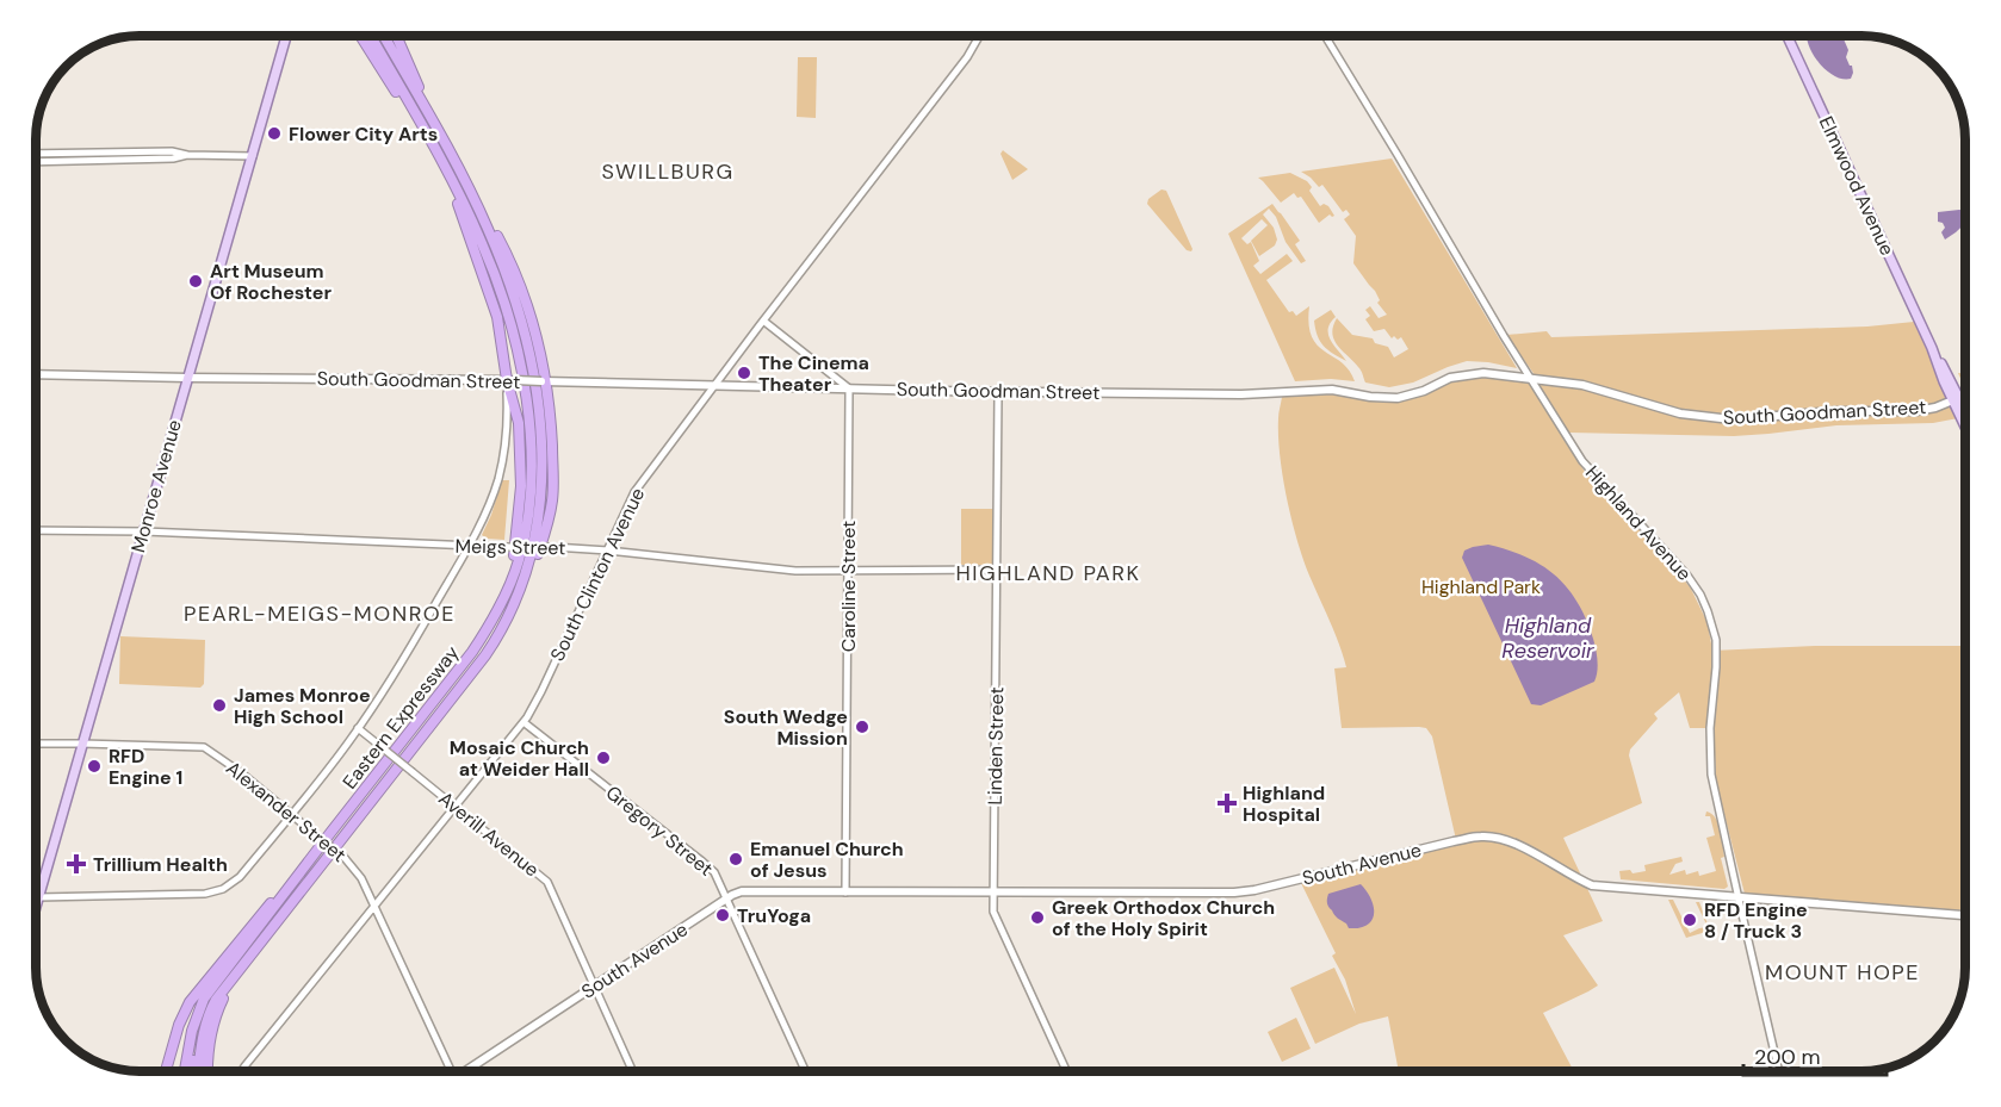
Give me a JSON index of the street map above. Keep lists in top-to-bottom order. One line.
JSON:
{"streets":{"highway":["Eastern Expressway"],"main road":["Elmwood Avenue","South Goodman Street","Monroe Avenue","South Avenue"],"street":["Highland Avenue","Meigs Street","South Clinton Avenue","Caroline Street","Linden Street","Alexander Street","Gregory Street","Averill Avenue"]},"crossings":[["Elmwood Avenue","South Goodman Street"],["South Goodman Street","Monroe Avenue"],["South Goodman Street","Highland Avenue"],["South Goodman Street","South Clinton Avenue"],["South Goodman Street","Caroline Street"],["South Goodman Street","Linden Street"],["Monroe Avenue","Meigs Street"],["Monroe Avenue","Alexander Street"],["Highland Avenue","South Avenue"],["Meigs Street","South Clinton Avenue"],["Meigs Street","Caroline Street"],["Meigs Street","Linden Street"],["South Clinton Avenue","Alexander Street"],["South Clinton Avenue","Gregory Street"],["South Clinton Avenue","Averill Avenue"],["Caroline Street","South Avenue"],["Linden Street","South Avenue"],["Gregory Street","South Avenue"],["Averill Avenue","South Avenue"]],"districts":["SWILLBURG","HIGHLAND PARK","PEARL-MEIGS-MONROE","MOUNT HOPE"],"water":["Highland Reservoir"],"parks":["Highland Park"],"places":{"other":["Flower City Arts","Art Museum Of Rochester","The Cinema Theater","James Monroe High School","South Wedge Mission","Mosaic Church at Weider Hall","RFD Engine 1","Emanuel Church of Jesus","TruYoga","Greek Orthodox Church of the Holy Spirit","RFD Engine 8 / Truck 3"],"health":["Highland Hospital","Trillium Health"]},"scale_bar":"200 m"}
